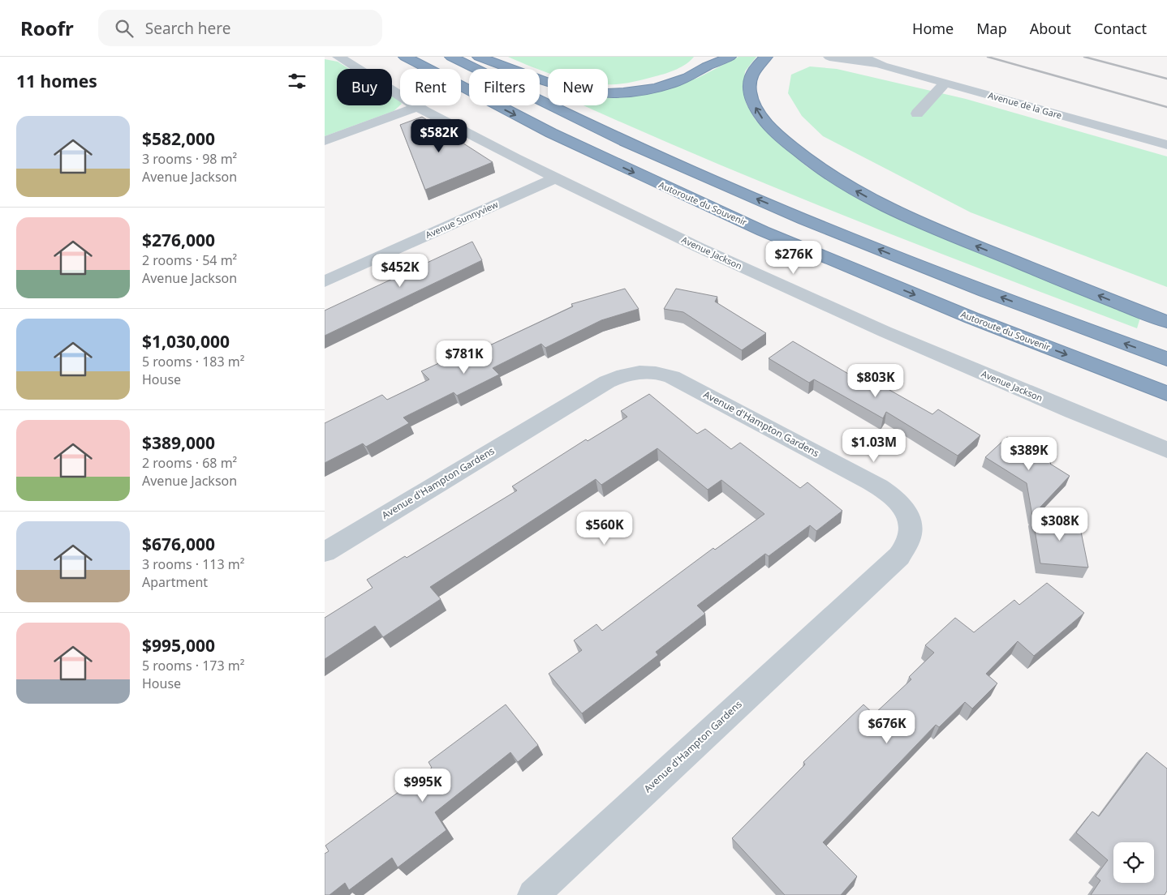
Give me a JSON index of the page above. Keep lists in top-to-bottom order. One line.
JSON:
{"streets":{"highway":["Autoroute du Souvenir"],"street":["Avenue de la Gare","Avenue Sunnyview","Avenue Jackson","Avenue d'Hampton Gardens"]},"crossings":[["Avenue Sunnyview","Avenue Jackson"]],"page":{"header":"Roofr","search":"Search here","nav":["Home","Map","About","Contact"],"heading":"11 homes","chip":["Buy","Rent","Filters","New"],"list":[{"name":"$582,000","note":"3 rooms · 98 m² · Avenue Jackson"},{"name":"$276,000","note":"2 rooms · 54 m² · Avenue Jackson"},{"name":"$1,030,000","note":"5 rooms · 183 m² · House"},{"name":"$389,000","note":"2 rooms · 68 m² · Avenue Jackson"},{"name":"$676,000","note":"3 rooms · 113 m² · Apartment"},{"name":"$995,000","note":"5 rooms · 173 m² · House"}],"price":["$582K","$276K","$452K","$781K","$803K","$1.03M","$389K","$308K","$560K","$676K","$995K"]}}
